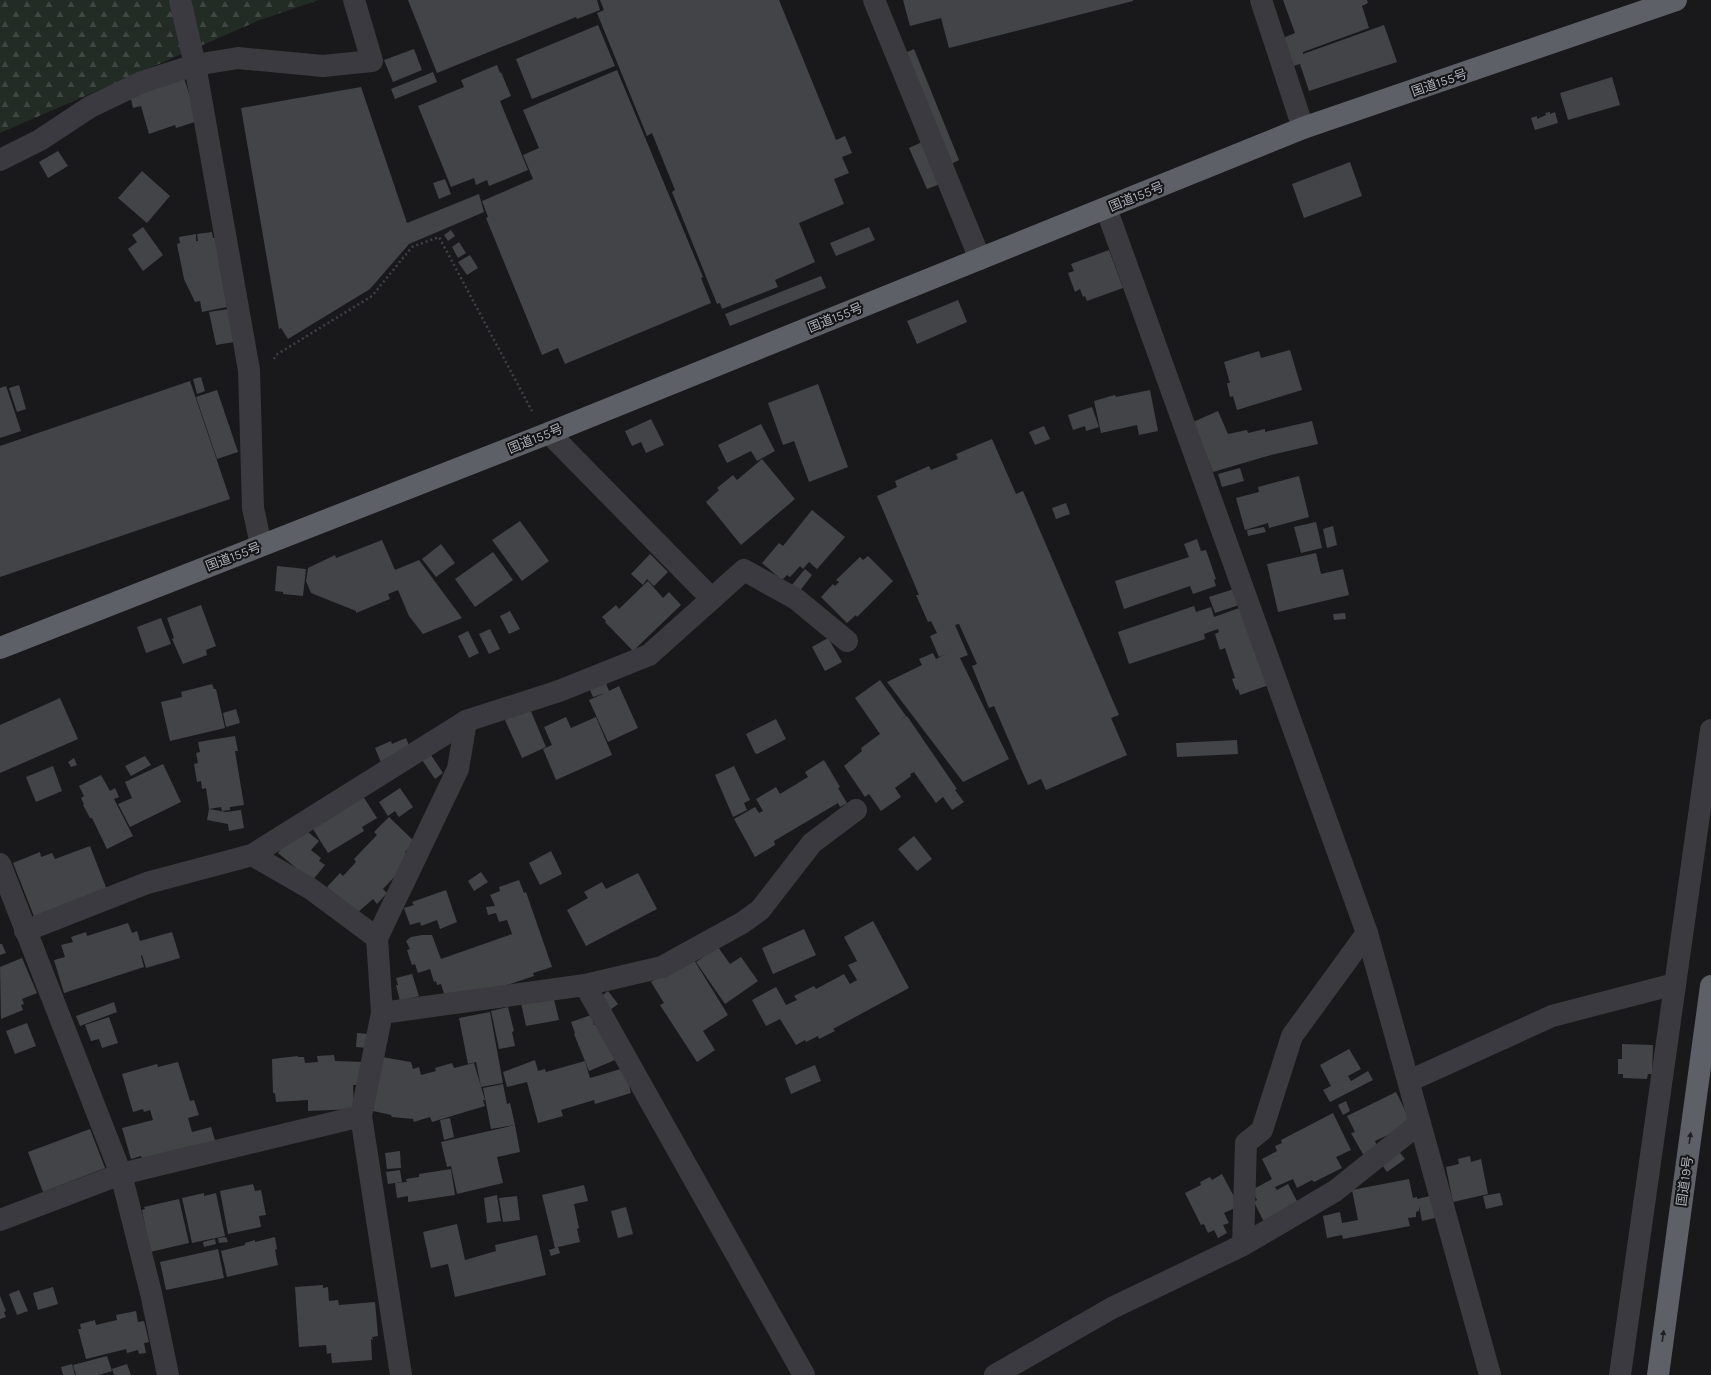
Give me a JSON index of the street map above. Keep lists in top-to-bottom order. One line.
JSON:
{"streets":{"highway":["国道155号","国道19号"]},"one_way":["国道19号"]}
